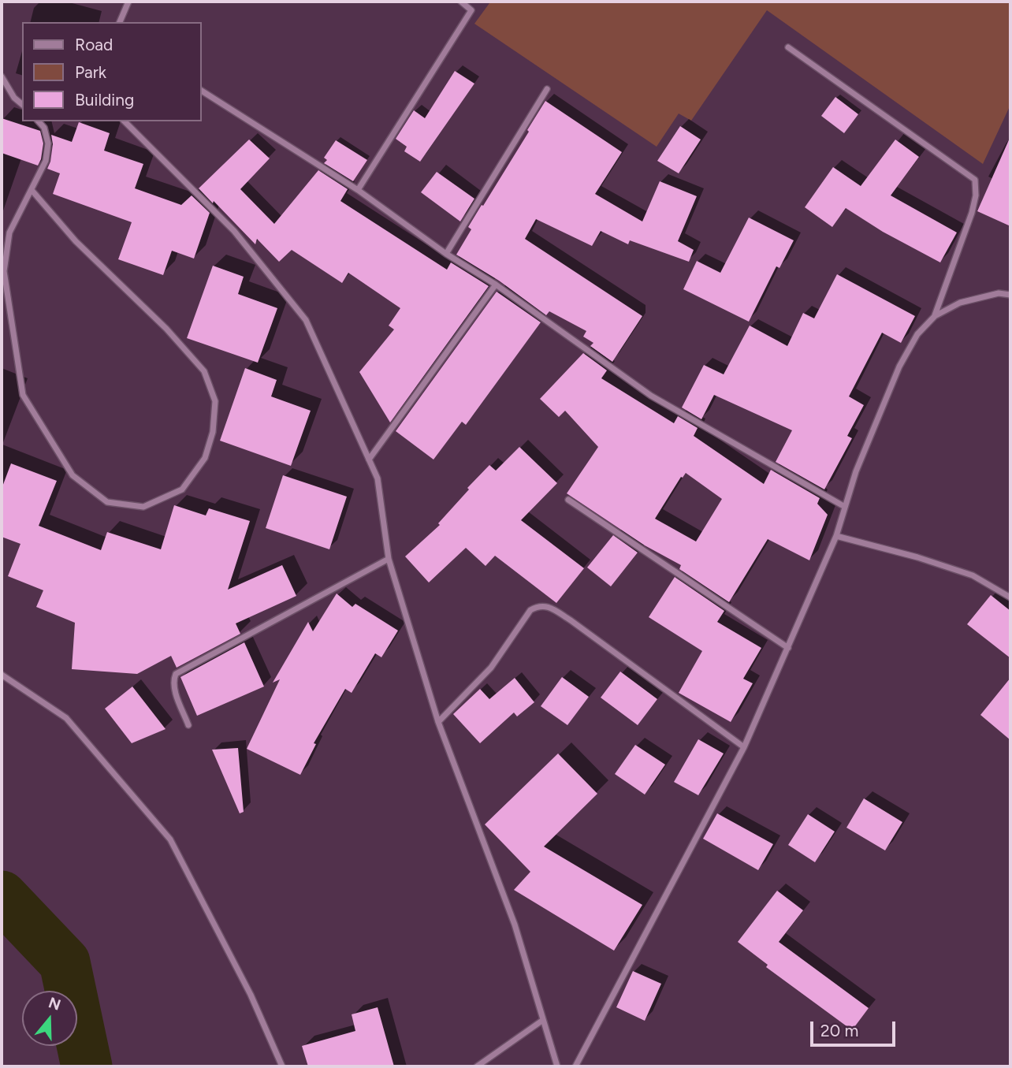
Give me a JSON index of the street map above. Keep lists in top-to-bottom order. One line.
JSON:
{"legend":["Road","Park","Building"],"scale_bar":"20 m","north":"top"}
